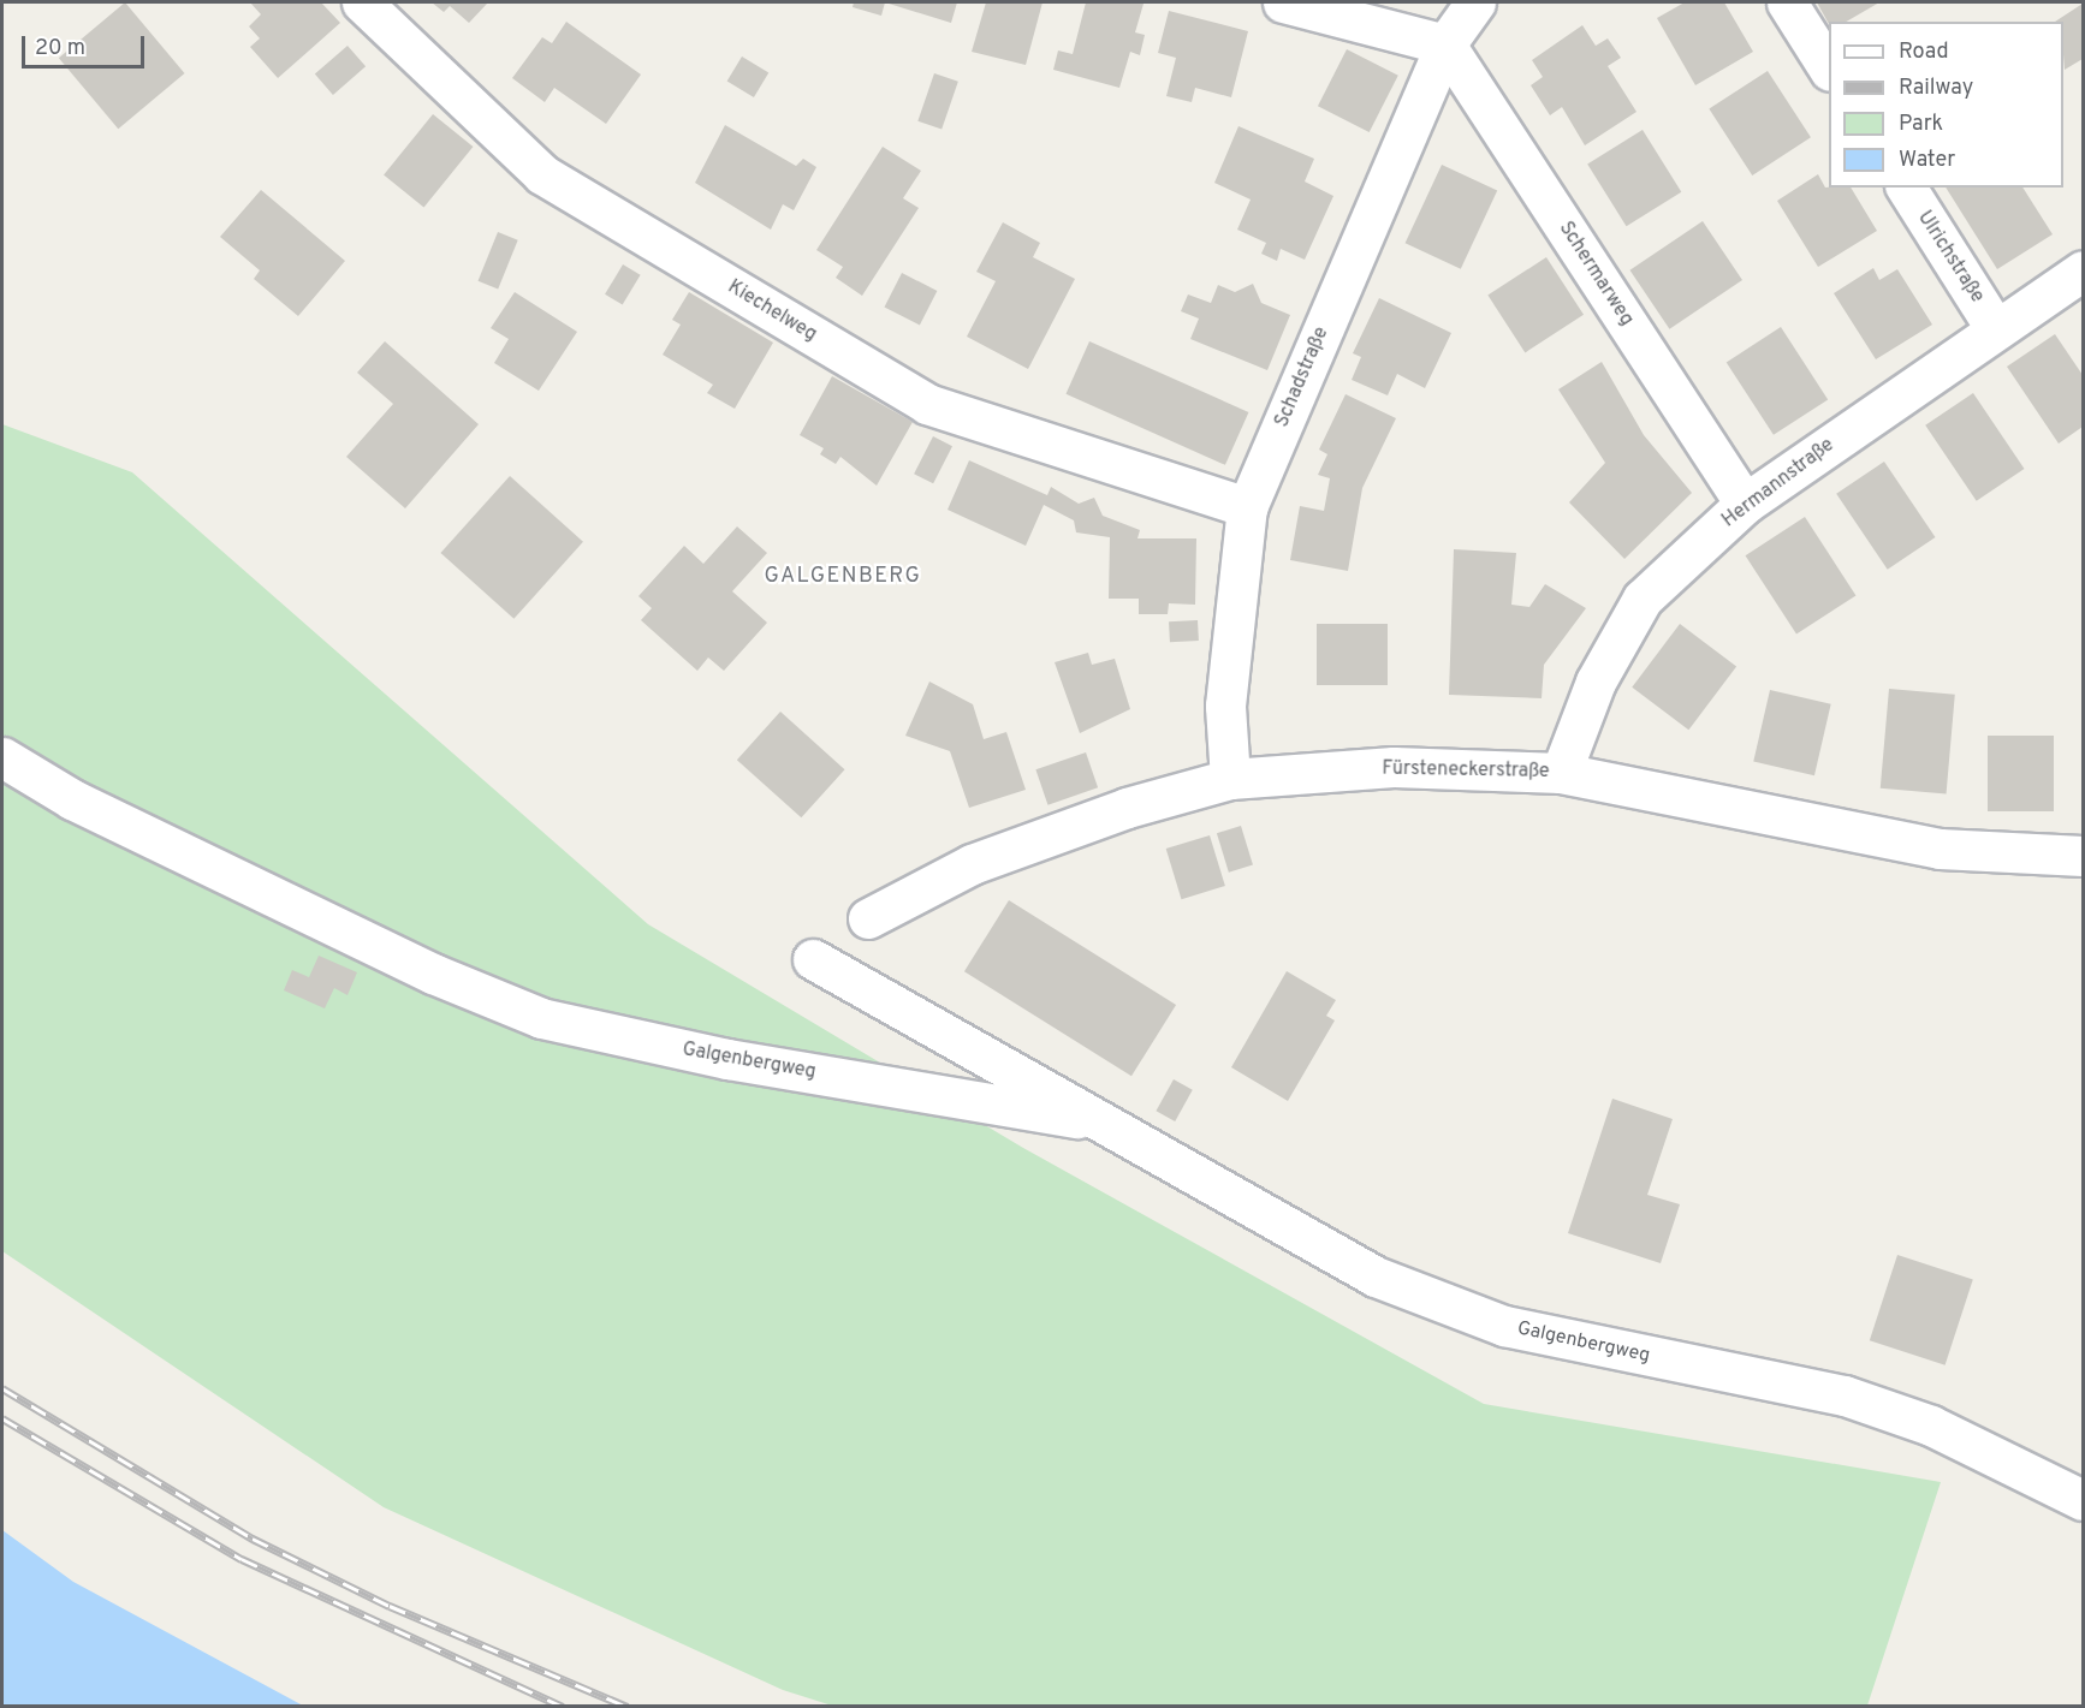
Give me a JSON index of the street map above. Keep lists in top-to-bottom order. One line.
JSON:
{"streets":{"street":["Ulrichstraße","Schermarweg","Kiechelweg","Schadstraße","Hermannstraße","Fürsteneckerstraße","Galgenbergweg"]},"crossings":[["Ulrichstraße","Hermannstraße"],["Schermarweg","Schadstraße"],["Schermarweg","Hermannstraße"],["Kiechelweg","Schadstraße"],["Schadstraße","Fürsteneckerstraße"],["Hermannstraße","Fürsteneckerstraße"]],"districts":["GALGENBERG"],"legend":["Road","Railway","Park","Water"],"scale_bar":"20 m"}
